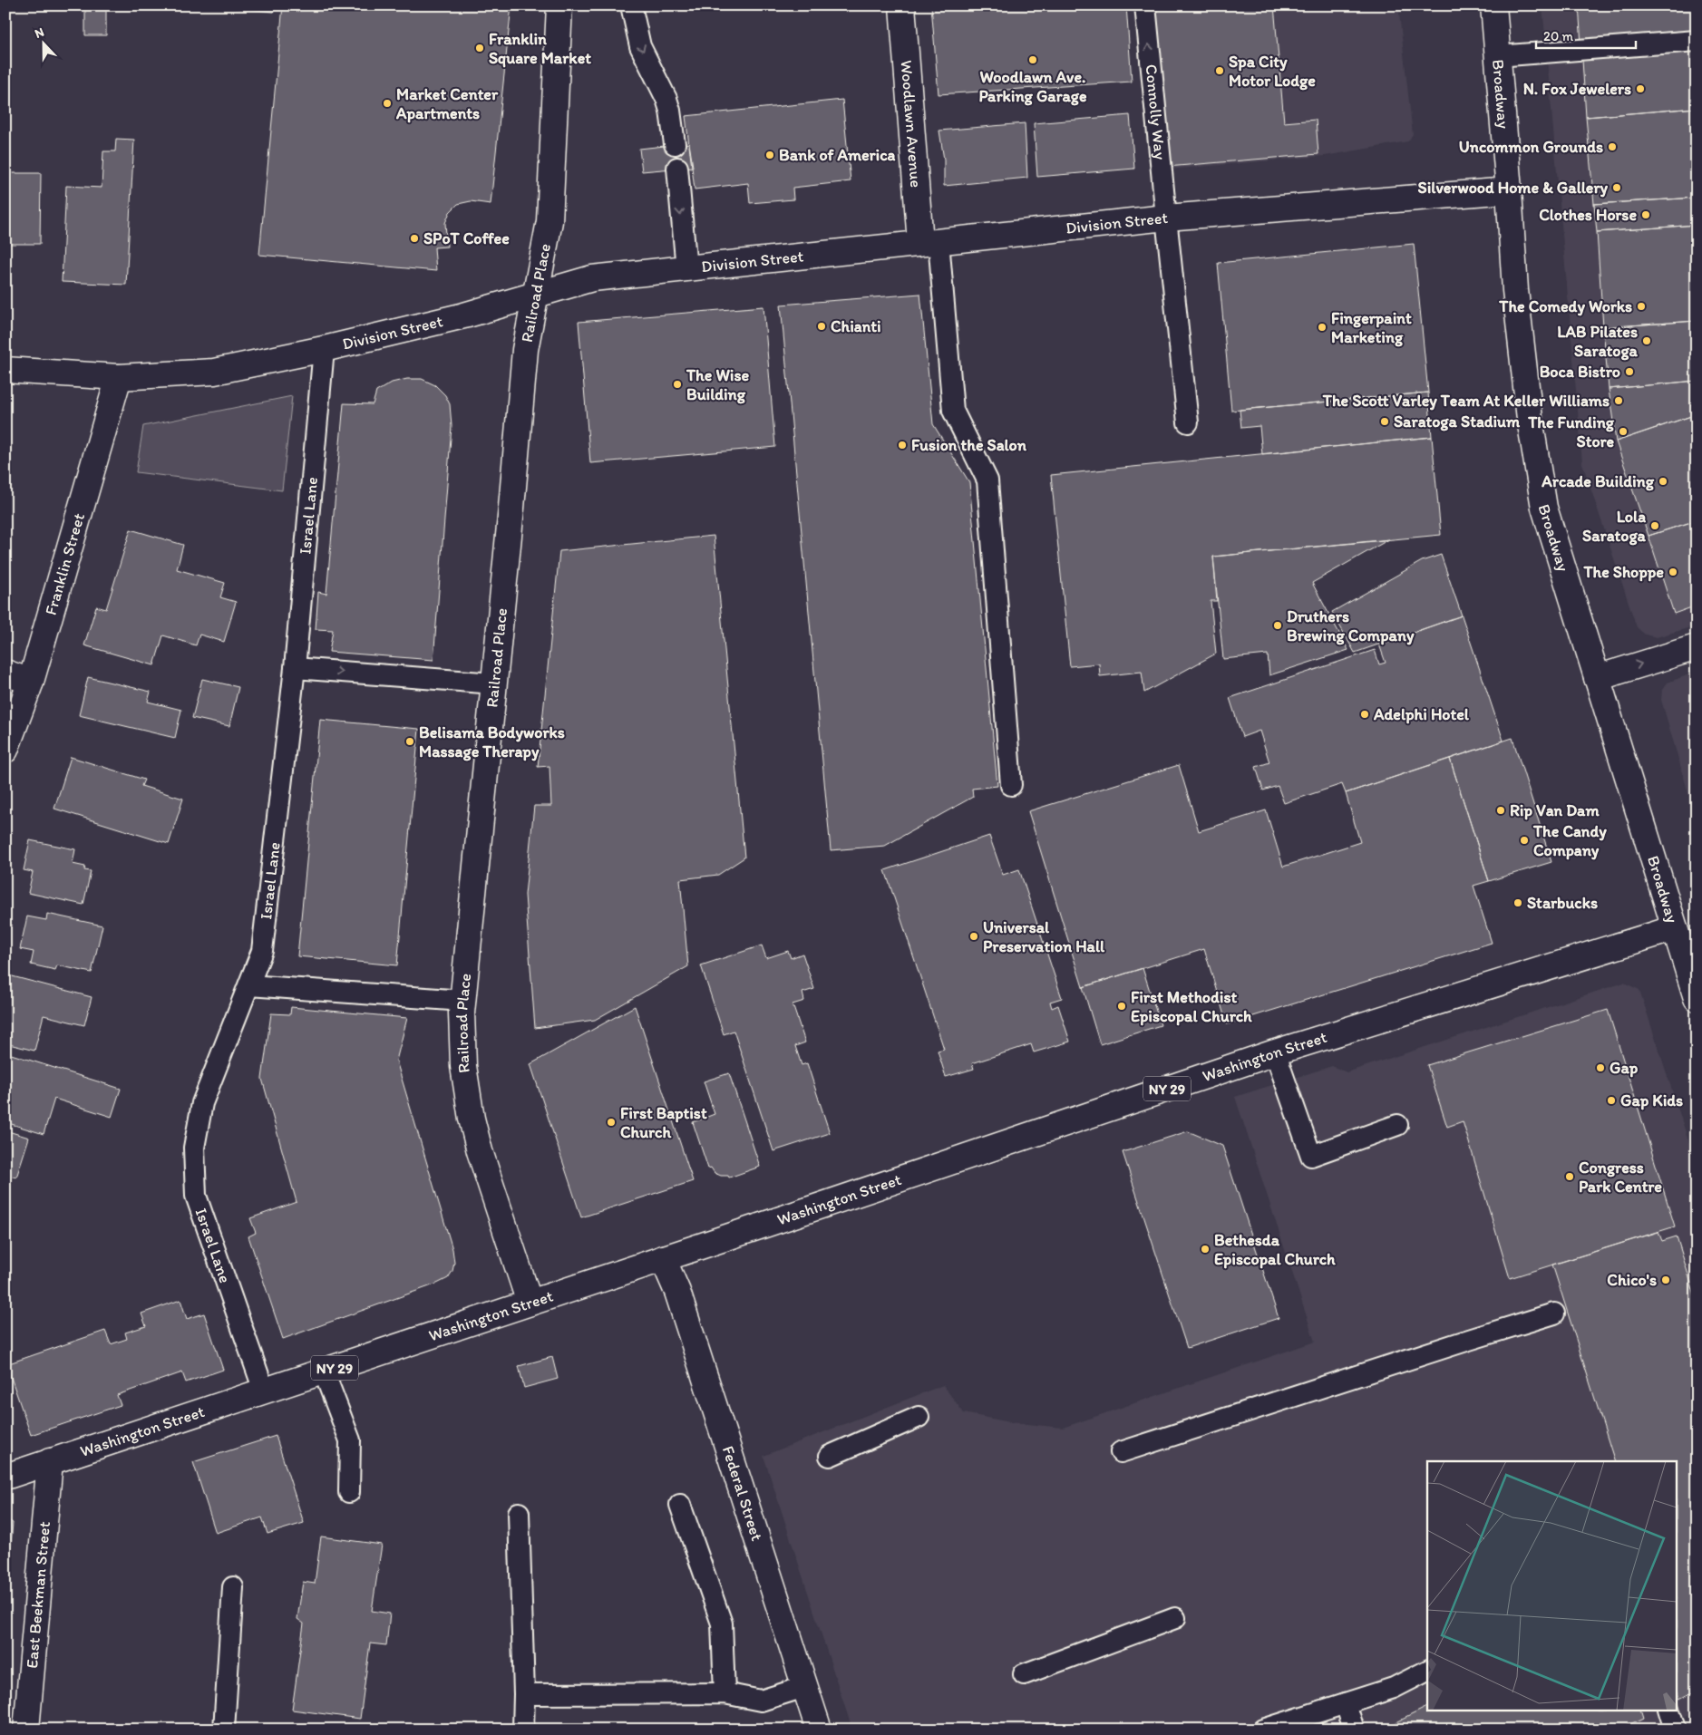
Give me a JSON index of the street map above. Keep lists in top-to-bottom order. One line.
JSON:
{"streets":{"main road":["Broadway","Woodlawn Avenue","Division Street","Railroad Place","Franklin Street","Washington Street","NY 29","Federal Street","East Beekman Street"],"lane":["Connolly Way","Israel Lane"]},"crossings":[["Broadway","Division Street"],["Broadway","Washington Street"],["Connolly Way","Division Street"],["Woodlawn Avenue","Division Street"],["Division Street","Railroad Place"],["Division Street","Israel Lane"],["Division Street","Franklin Street"],["Railroad Place","Washington Street"],["Israel Lane","Washington Street"],["Washington Street","Federal Street"],["Washington Street","East Beekman Street"]],"one_way":["Connolly Way"],"places":["Franklin Square Market","Woodlawn Ave. Parking Garage","Spa City Motor Lodge","N. Fox Jewelers","Market Center Apartments","Uncommon Grounds","Bank of America","Silverwood Home & Gallery","Clothes Horse","SPoT Coffee","The Comedy Works","Chianti","Fingerpaint Marketing","LAB Pilates Saratoga","Boca Bistro","The Wise Building","The Scott Varley Team At Keller Williams","Saratoga Stadium","The Funding Store","Fusion the Salon","Arcade Building","Lola Saratoga","The Shoppe","Druthers Brewing Company","Adelphi Hotel","Belisama Bodyworks Massage Therapy","Rip Van Dam","The Candy Company","Starbucks","Universal Preservation Hall","First Methodist Episcopal Church","Gap","Gap Kids","First Baptist Church","Congress Park Centre","Bethesda Episcopal Church","Chico's"],"scale_bar":"20 m","north":"top"}
